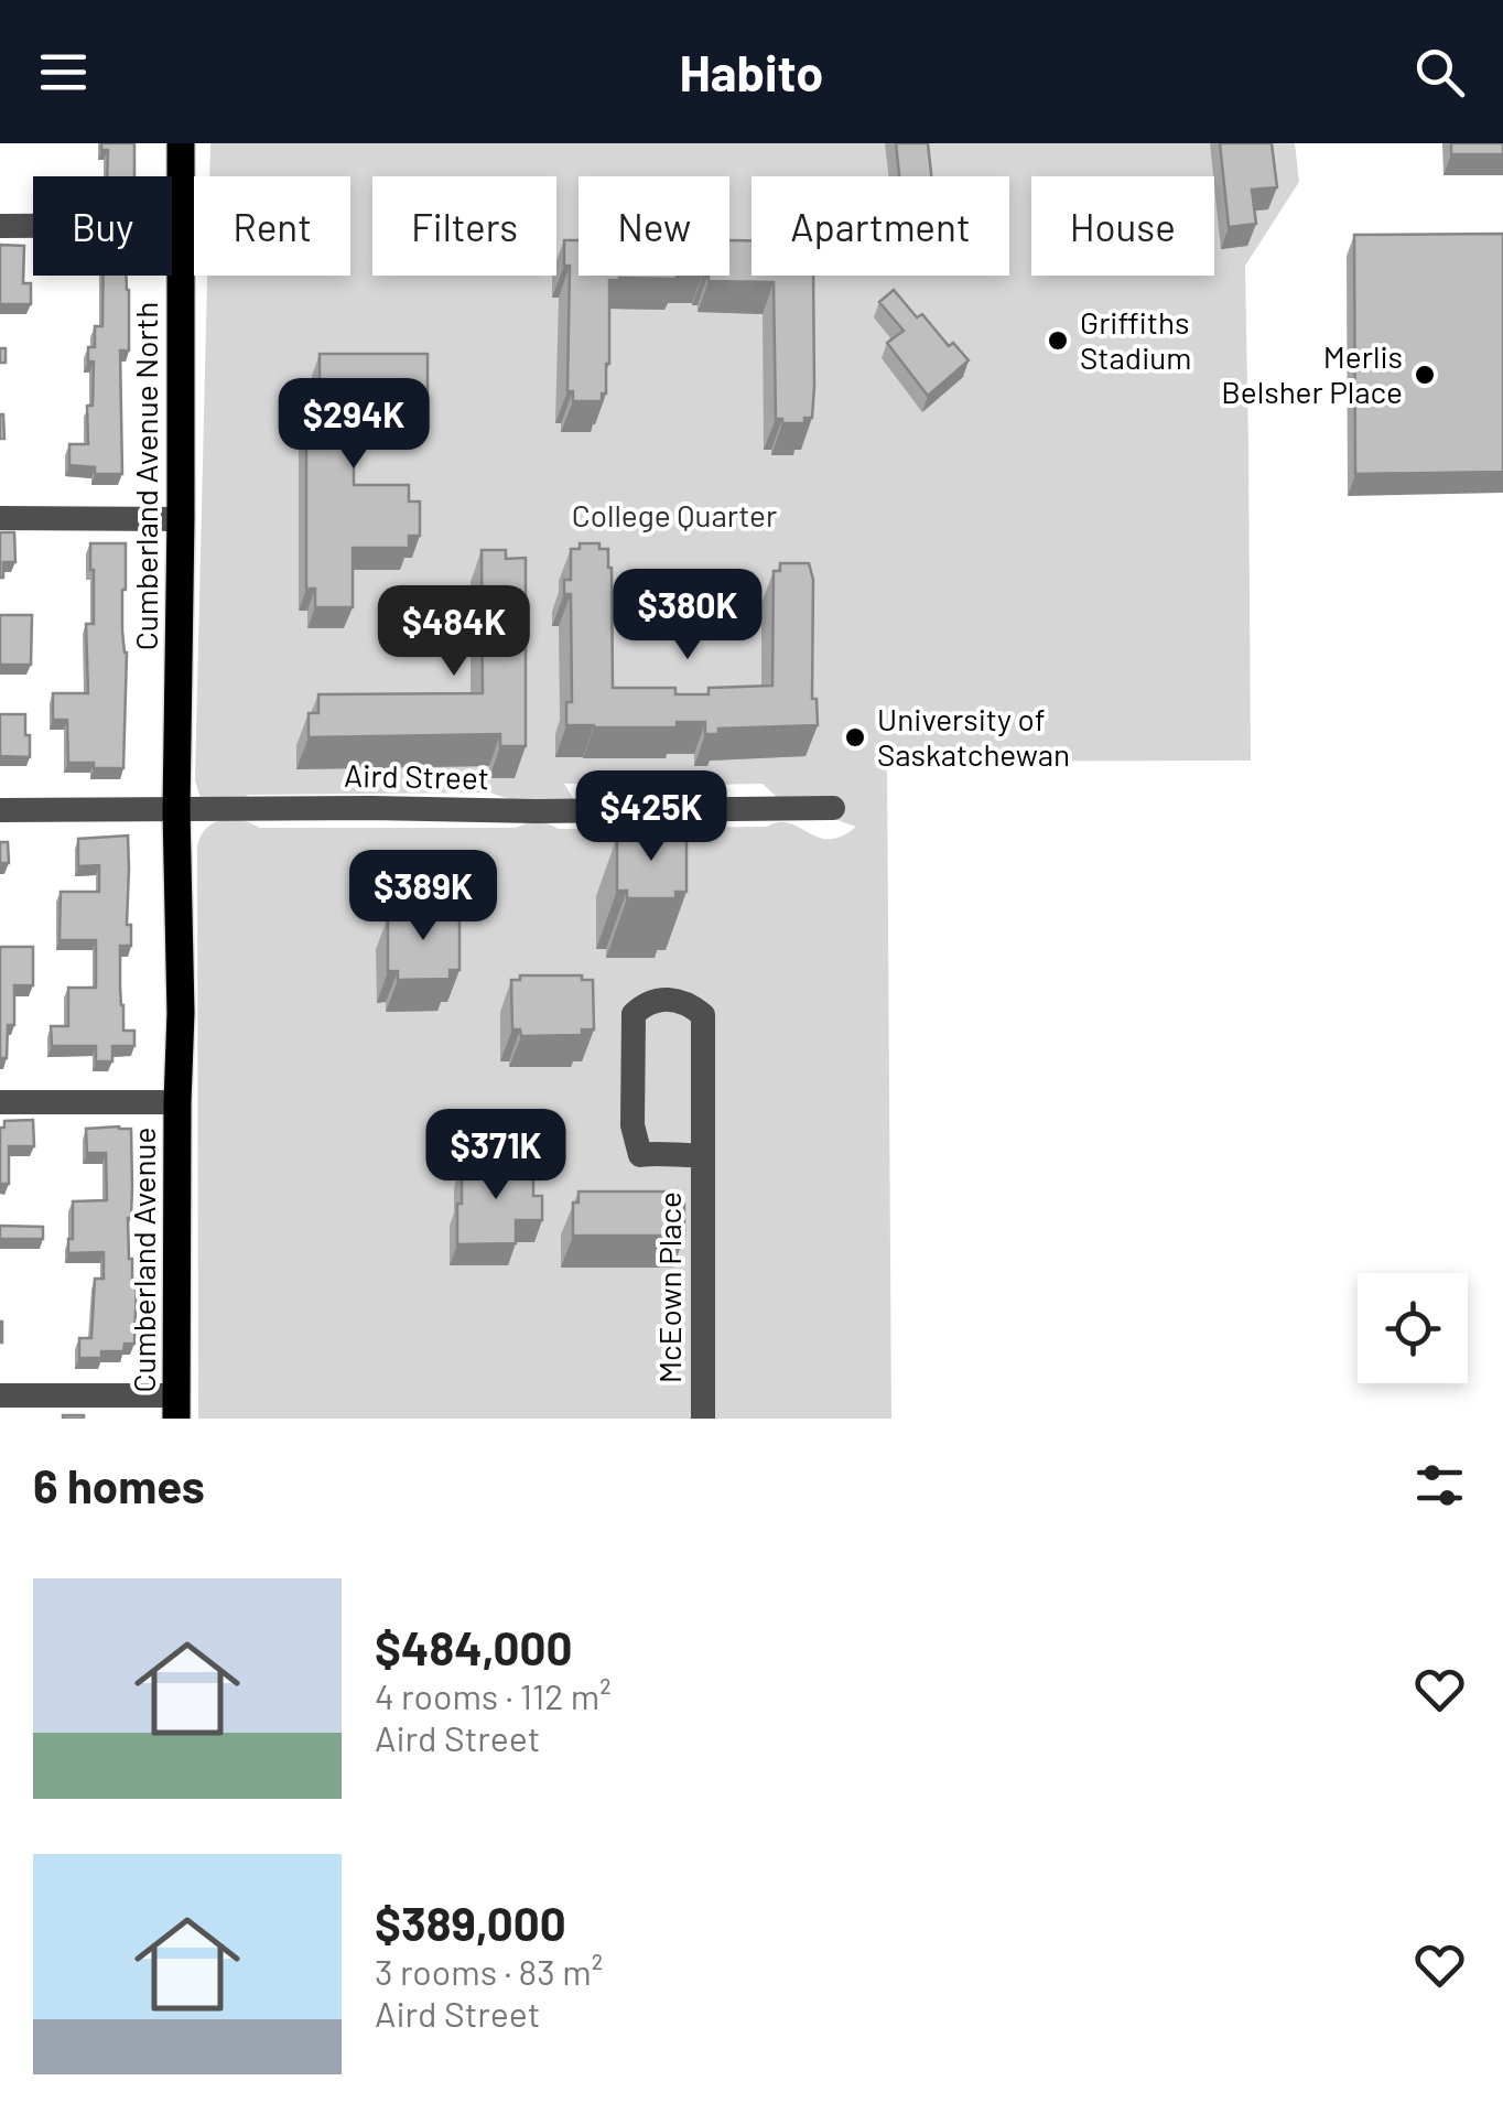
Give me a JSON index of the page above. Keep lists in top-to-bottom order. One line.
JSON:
{"streets":{"main road":["Cumberland Avenue North","Cumberland Avenue"],"street":["Aird Street","McEown Place"]},"crossings":[["Cumberland Avenue North","Aird Street"],["Cumberland Avenue North","Cumberland Avenue"]],"parks":["College Quarter"],"places":["Griffiths Stadium","Merlis Belsher Place","University of Saskatchewan"],"page":{"header":"Habito","chip":["Buy","Rent","Filters","New","Apartment","House"],"price":["$294K","$380K","$484K","$425K","$389K","$371K"],"heading":"6 homes","list":[{"name":"$484,000","note":"4 rooms · 112 m² · Aird Street"},{"name":"$389,000","note":"3 rooms · 83 m² · Aird Street"}]}}
